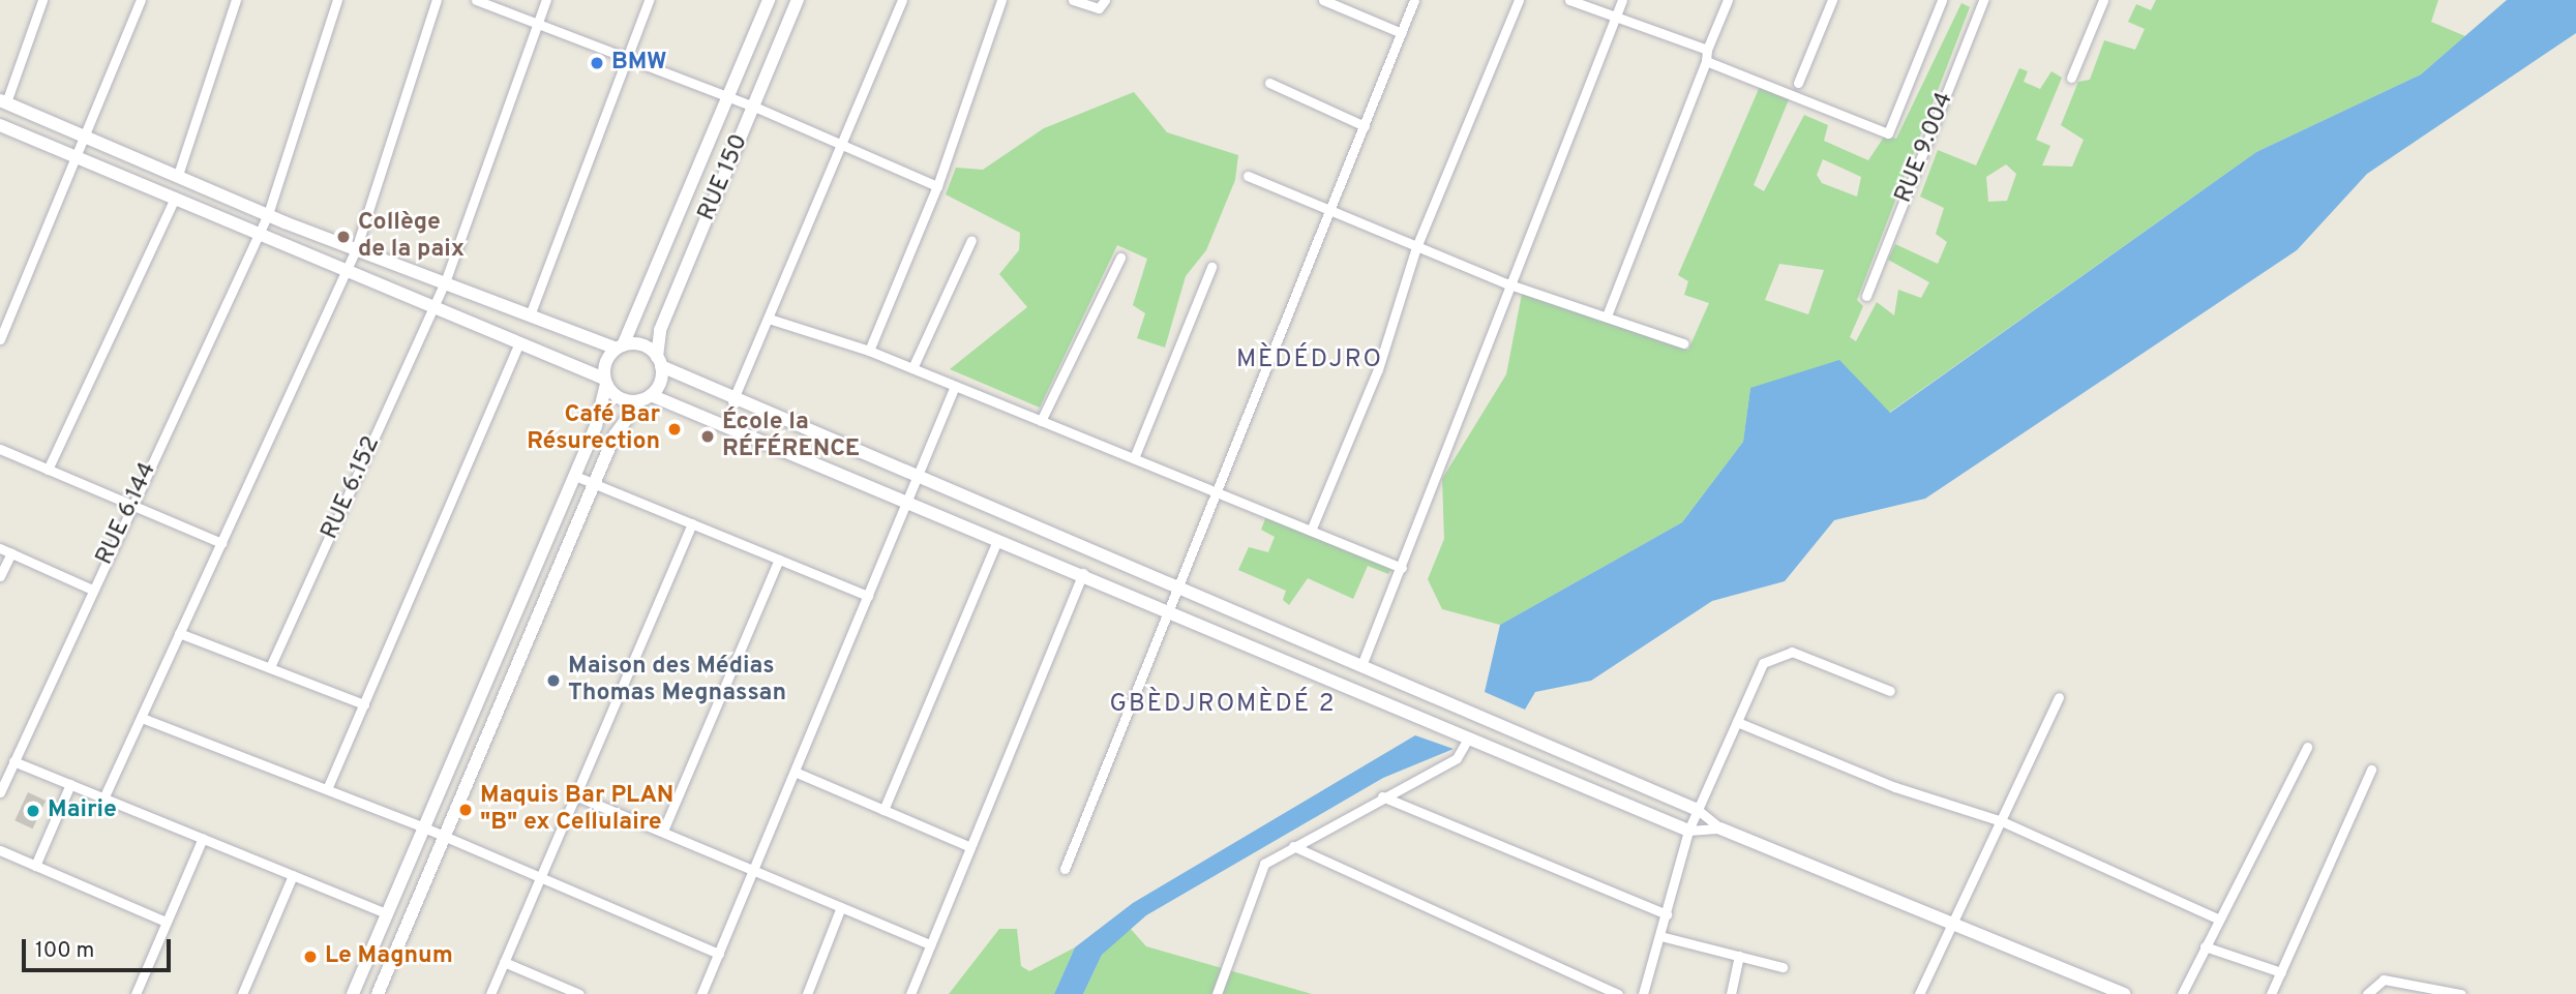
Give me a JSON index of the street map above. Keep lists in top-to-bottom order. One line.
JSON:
{"streets":{"main road":["RUE 150"],"street":["RUE 9.004","RUE 6.152","RUE 6.144"]},"districts":["MÈDÉDJRO","GBÈDJROMÈDÉ 2"],"places":["BMW","Collège de la paix","Café Bar Résurection","École la RÉFÉRENCE","Maison des Médias Thomas Megnassan","Maquis Bar PLAN \"B\" ex Cellulaire","Mairie","Le Magnum"],"scale_bar":"100 m"}
